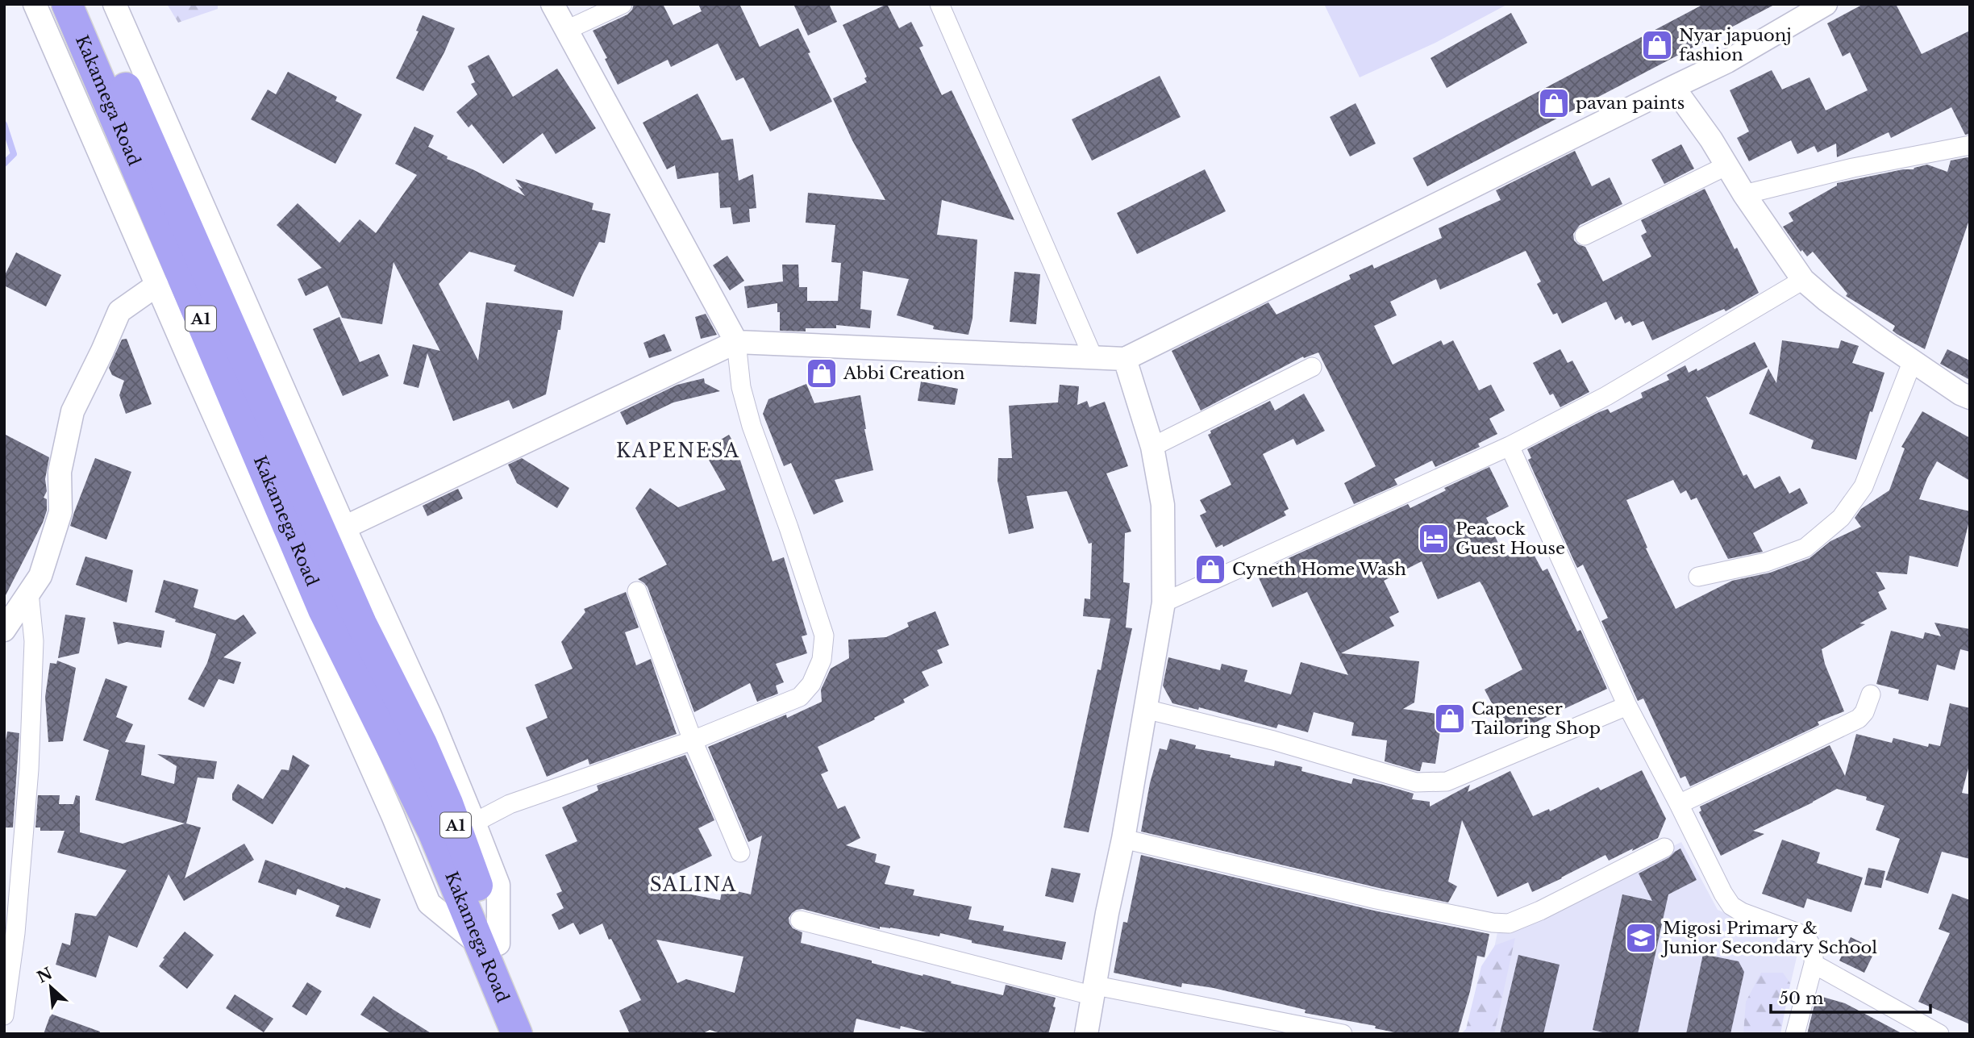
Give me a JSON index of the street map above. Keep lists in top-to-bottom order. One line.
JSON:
{"streets":{"highway":["Kakamega Road","A1"]},"districts":["KAPENESA","SALINA"],"places":{"shop":["Nyar japuonj fashion","pavan paints","Abbi Creation","Cyneth Home Wash","Capeneser Tailoring Shop"],"hotel":["Peacock Guest House"],"school or university":["Migosi Primary & Junior Secondary School"]},"scale_bar":"50 m","north":"top left"}
